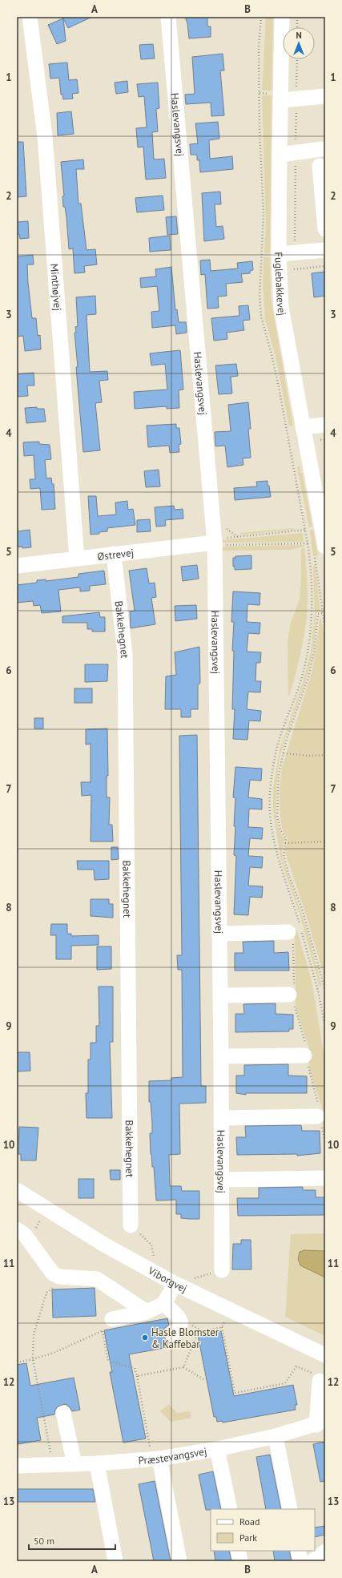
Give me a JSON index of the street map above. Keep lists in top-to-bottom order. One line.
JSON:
{"streets":{"street":["Haslevangsvej","Fuglebakkevej","Minthøjvej","Østrevej","Bakkehegnet","Viborgvej","Præstevangsvej"]},"crossings":[["Haslevangsvej","Østrevej"],["Minthøjvej","Østrevej"],["Østrevej","Bakkehegnet"]],"places":["Hasle Blomster & Kaffebar"],"legend":["Road","Park"],"scale_bar":"50 m","north":"top","grid":{"columns":["A","B"],"rows":["1","2","3","4","5","6","7","8","9","10","11","12","13"]}}
